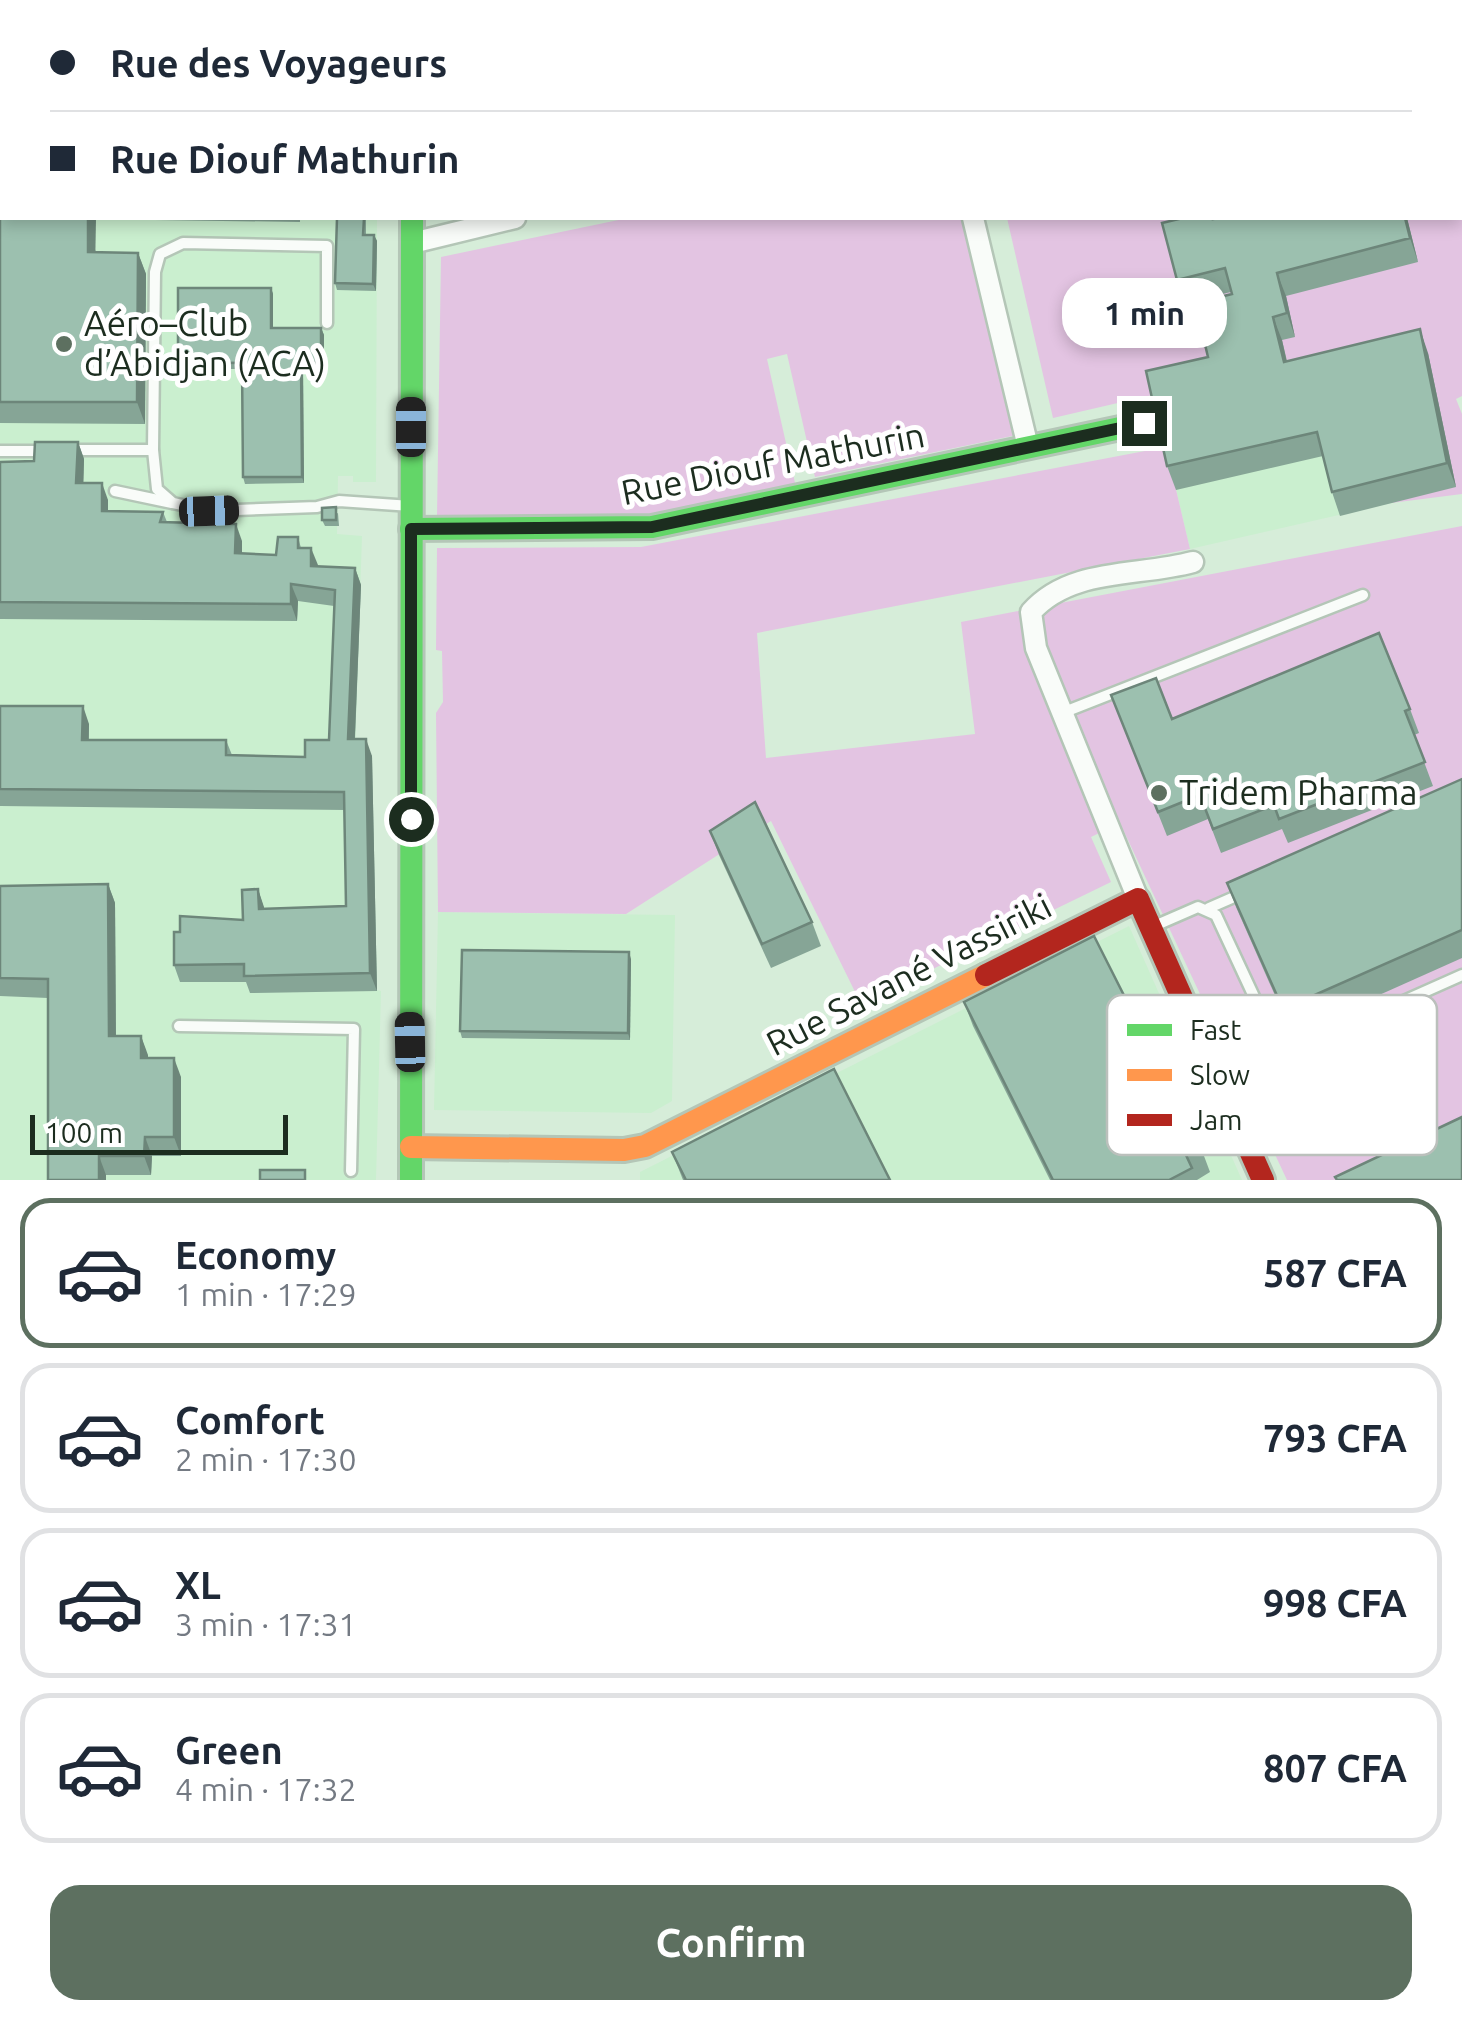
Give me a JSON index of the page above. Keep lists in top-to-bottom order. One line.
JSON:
{"streets":{"street":["Rue Diouf Mathurin","Rue Savané Vassiriki"]},"places":["Aéro–Club d’Abidjan (ACA)","Tridem Pharma"],"legend":["Fast","Slow","Jam"],"scale_bar":"100 m","page":{"banner":["Rue des Voyageurs","Rue Diouf Mathurin"],"bubble":"1 min","scale":"100 m","list":[{"name":"Economy","note":"1 min · 17:29","value":"587 CFA"},{"name":"Comfort","note":"2 min · 17:30","value":"793 CFA"},{"name":"XL","note":"3 min · 17:31","value":"998 CFA"},{"name":"Green","note":"4 min · 17:32","value":"807 CFA"}],"buttons":"Confirm"}}
